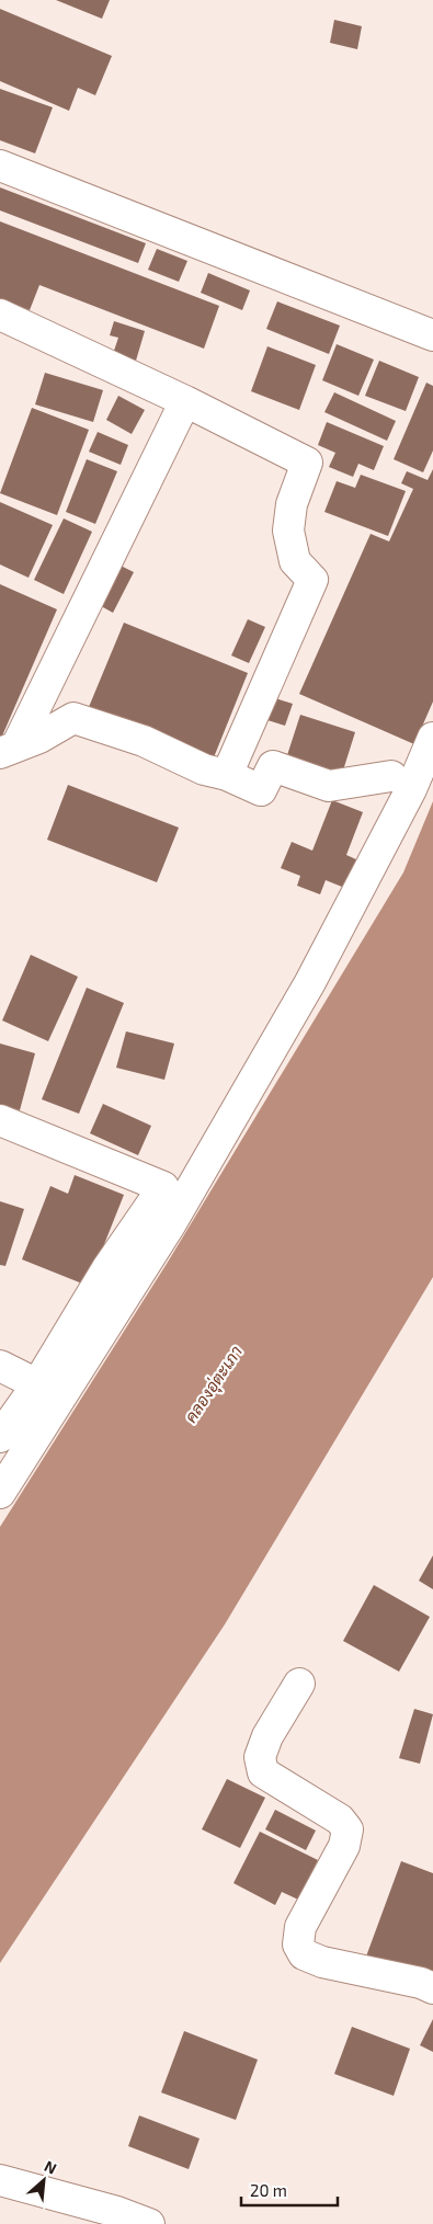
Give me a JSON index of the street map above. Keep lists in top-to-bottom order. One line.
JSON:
{"water":["คลองอุ่ตะเภา"],"scale_bar":"20 m","north":"top right"}
